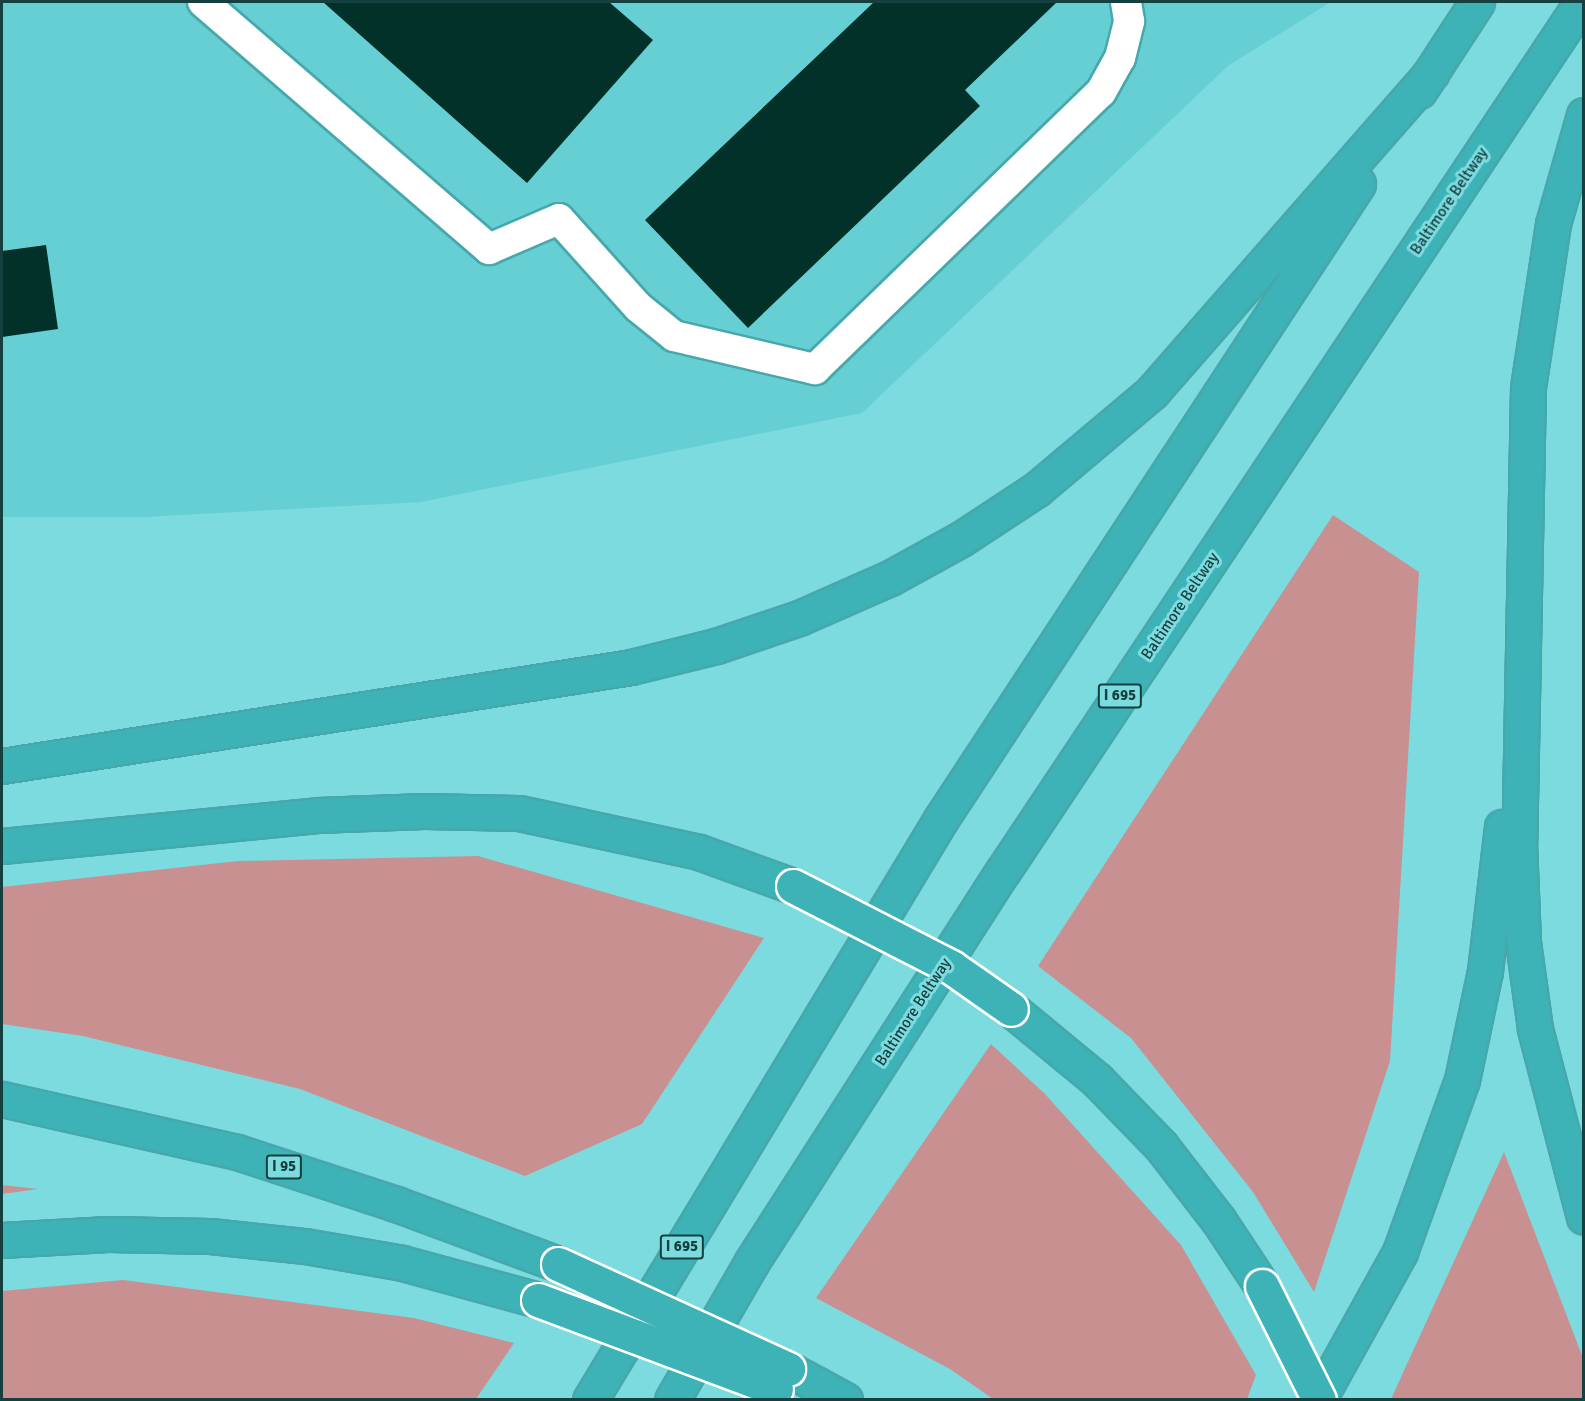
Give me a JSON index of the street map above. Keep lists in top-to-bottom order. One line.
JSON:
{"streets":{"highway":["Baltimore Beltway","I 695","I 95"]}}
